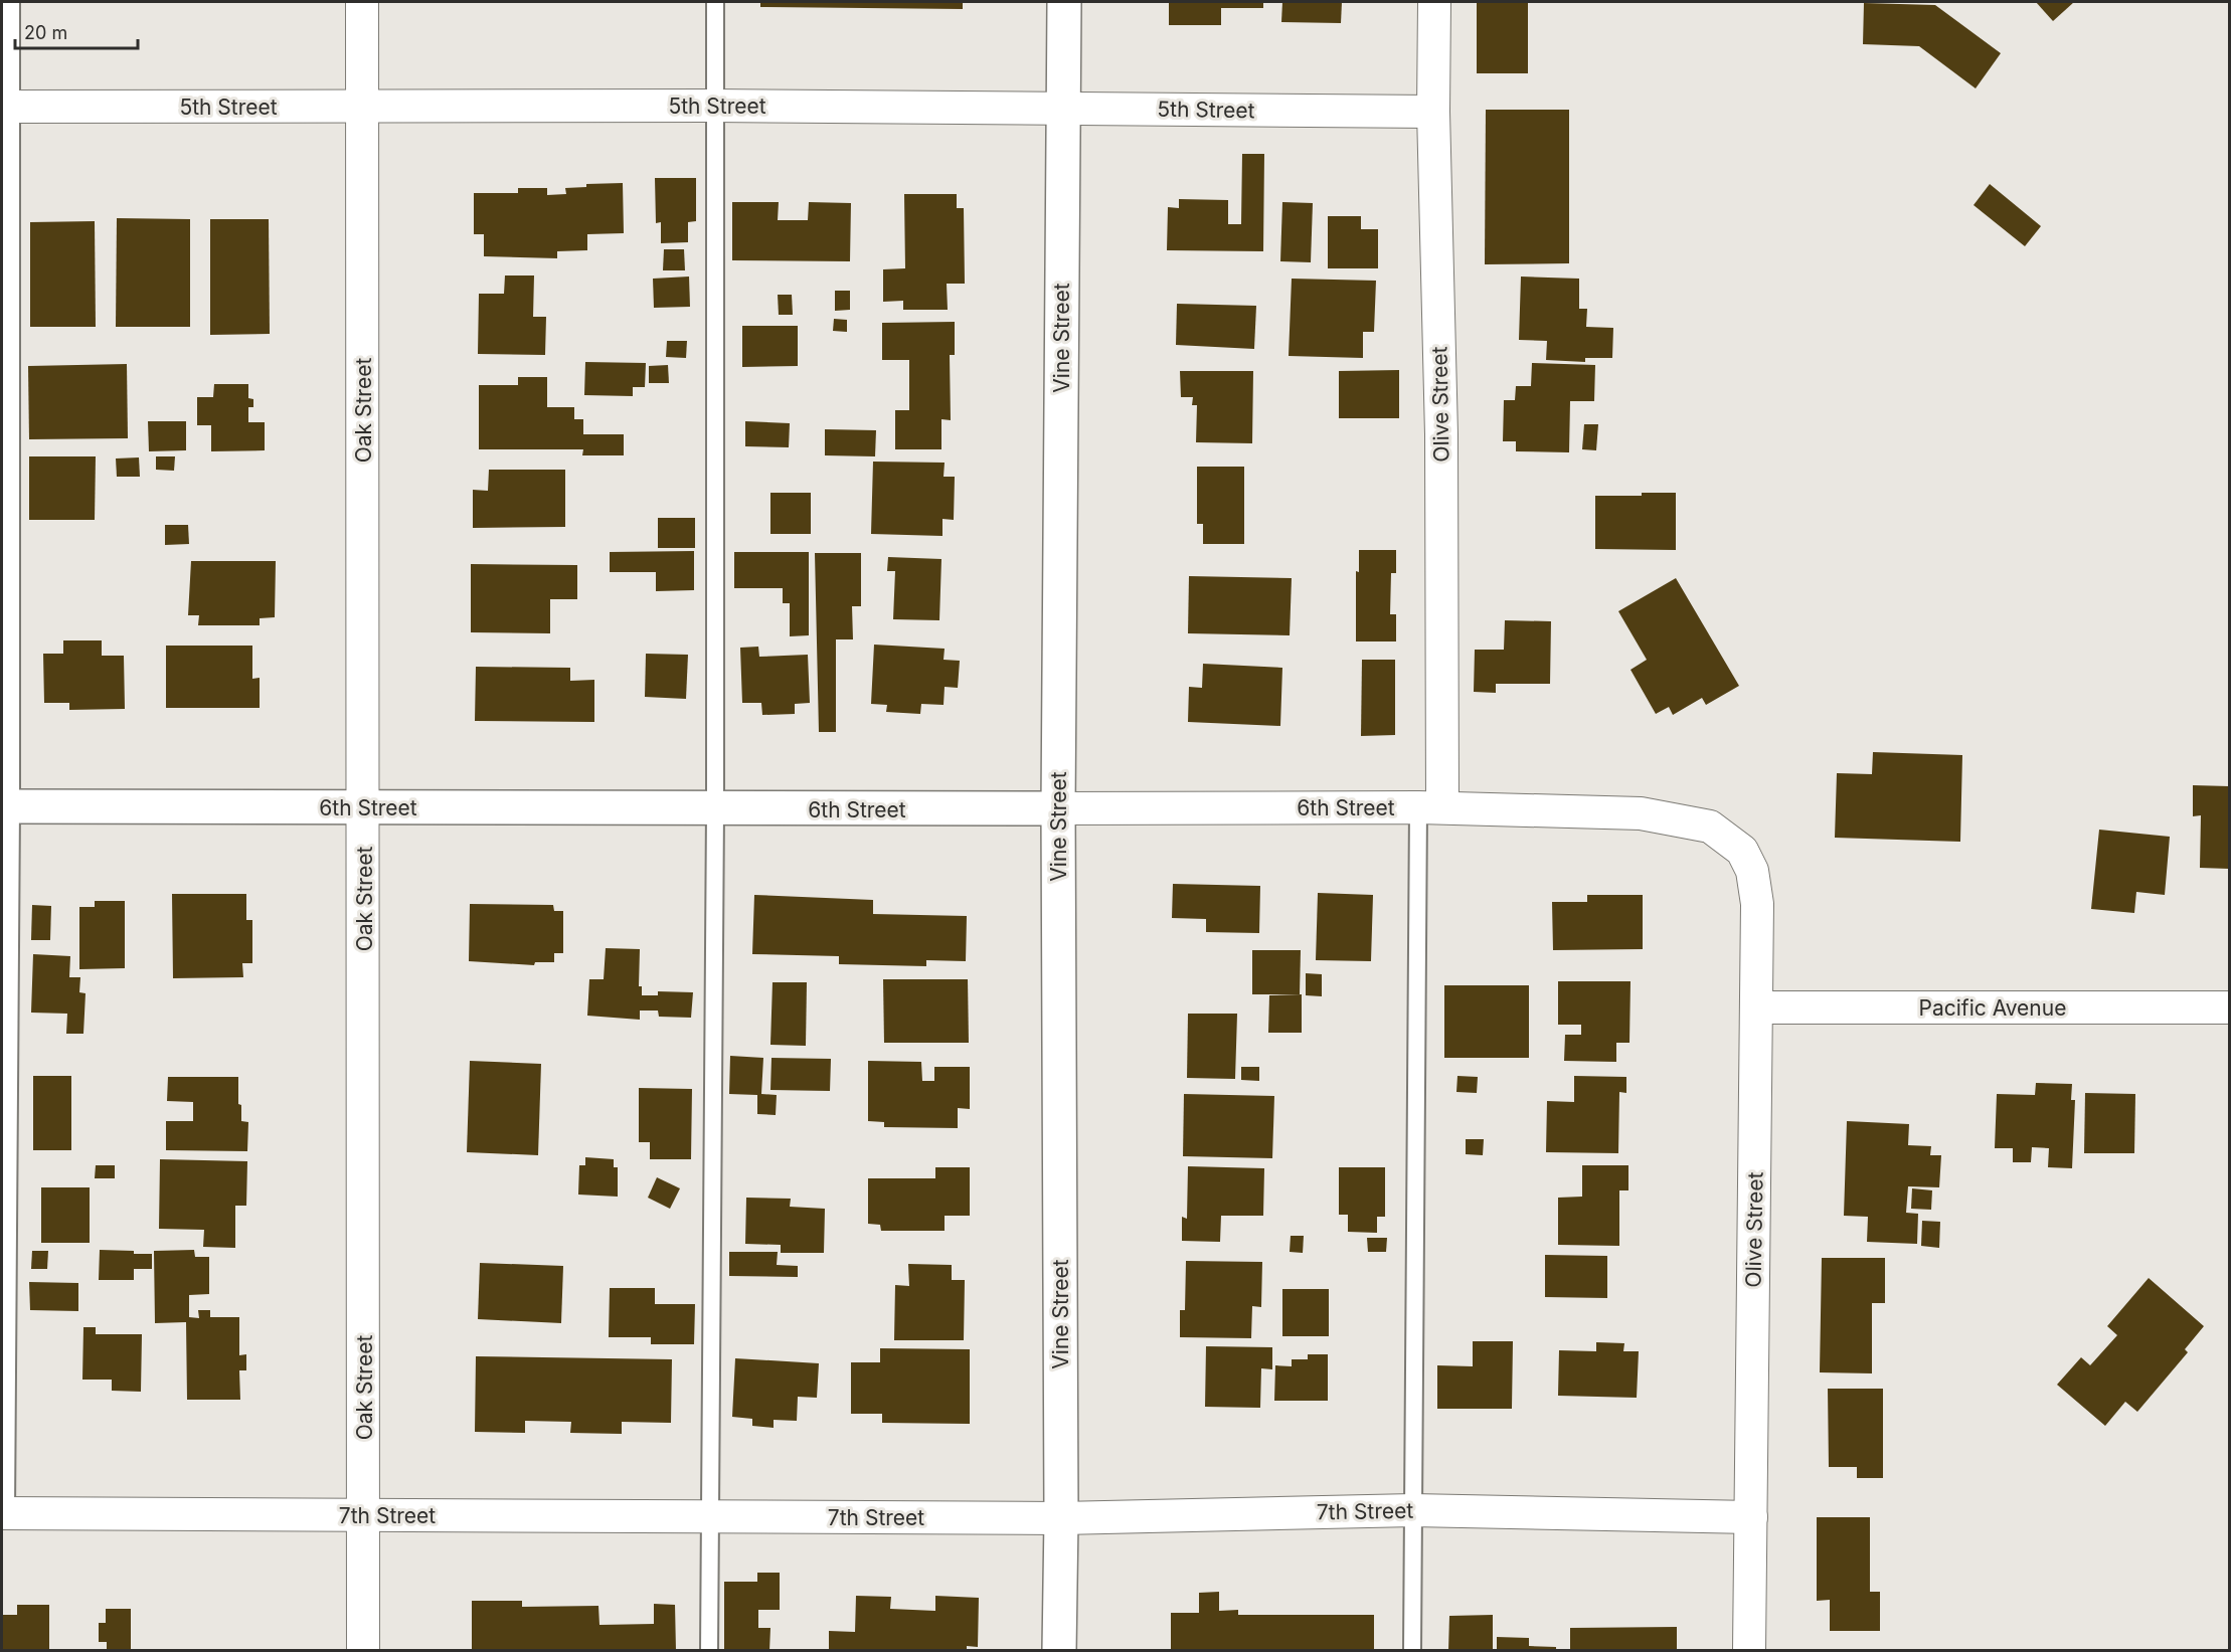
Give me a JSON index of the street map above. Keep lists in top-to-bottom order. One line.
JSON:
{"streets":{"street":["5th Street","Vine Street","Olive Street","Oak Street","6th Street","Pacific Avenue","7th Street"]},"crossings":[["5th Street","Vine Street"],["5th Street","Olive Street"],["5th Street","Oak Street"],["Vine Street","6th Street"],["Vine Street","7th Street"],["Olive Street","6th Street"],["Olive Street","Pacific Avenue"],["Olive Street","7th Street"],["Oak Street","6th Street"],["Oak Street","7th Street"]],"scale_bar":"20 m"}
